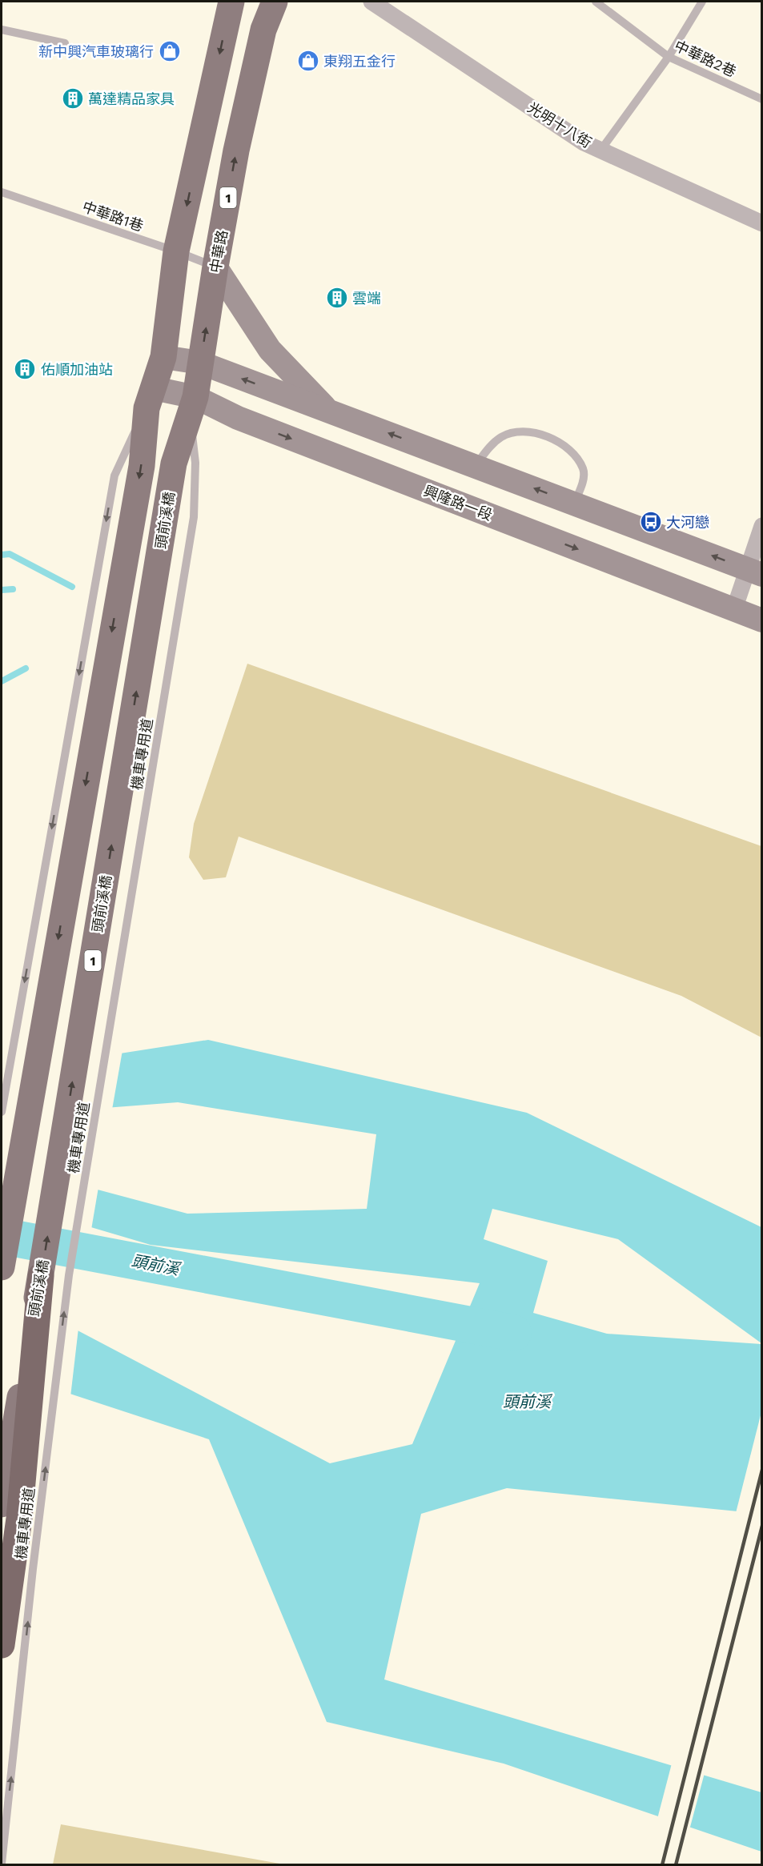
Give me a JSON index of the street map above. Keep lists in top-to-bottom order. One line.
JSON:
{"streets":{"main road":["1","中華路","頭前溪橋"],"street":["光明十八街","興隆路一段"],"lane":["中華路2巷","中華路1巷","機車專用道"]},"crossings":[["中華路1巷","中華路"],["中華路","興隆路一段"],["中華路","頭前溪橋"],["中華路","機車專用道"],["興隆路一段","頭前溪橋"],["興隆路一段","機車專用道"],["頭前溪橋","機車專用道"]],"one_way":["機車專用道"],"water":["頭前溪"],"places":{"shop":["新中興汽車玻璃行","東翔五金行"],"building":["萬達精品家具","雲端","佑順加油站"],"bus stop":["大河戀"]}}
